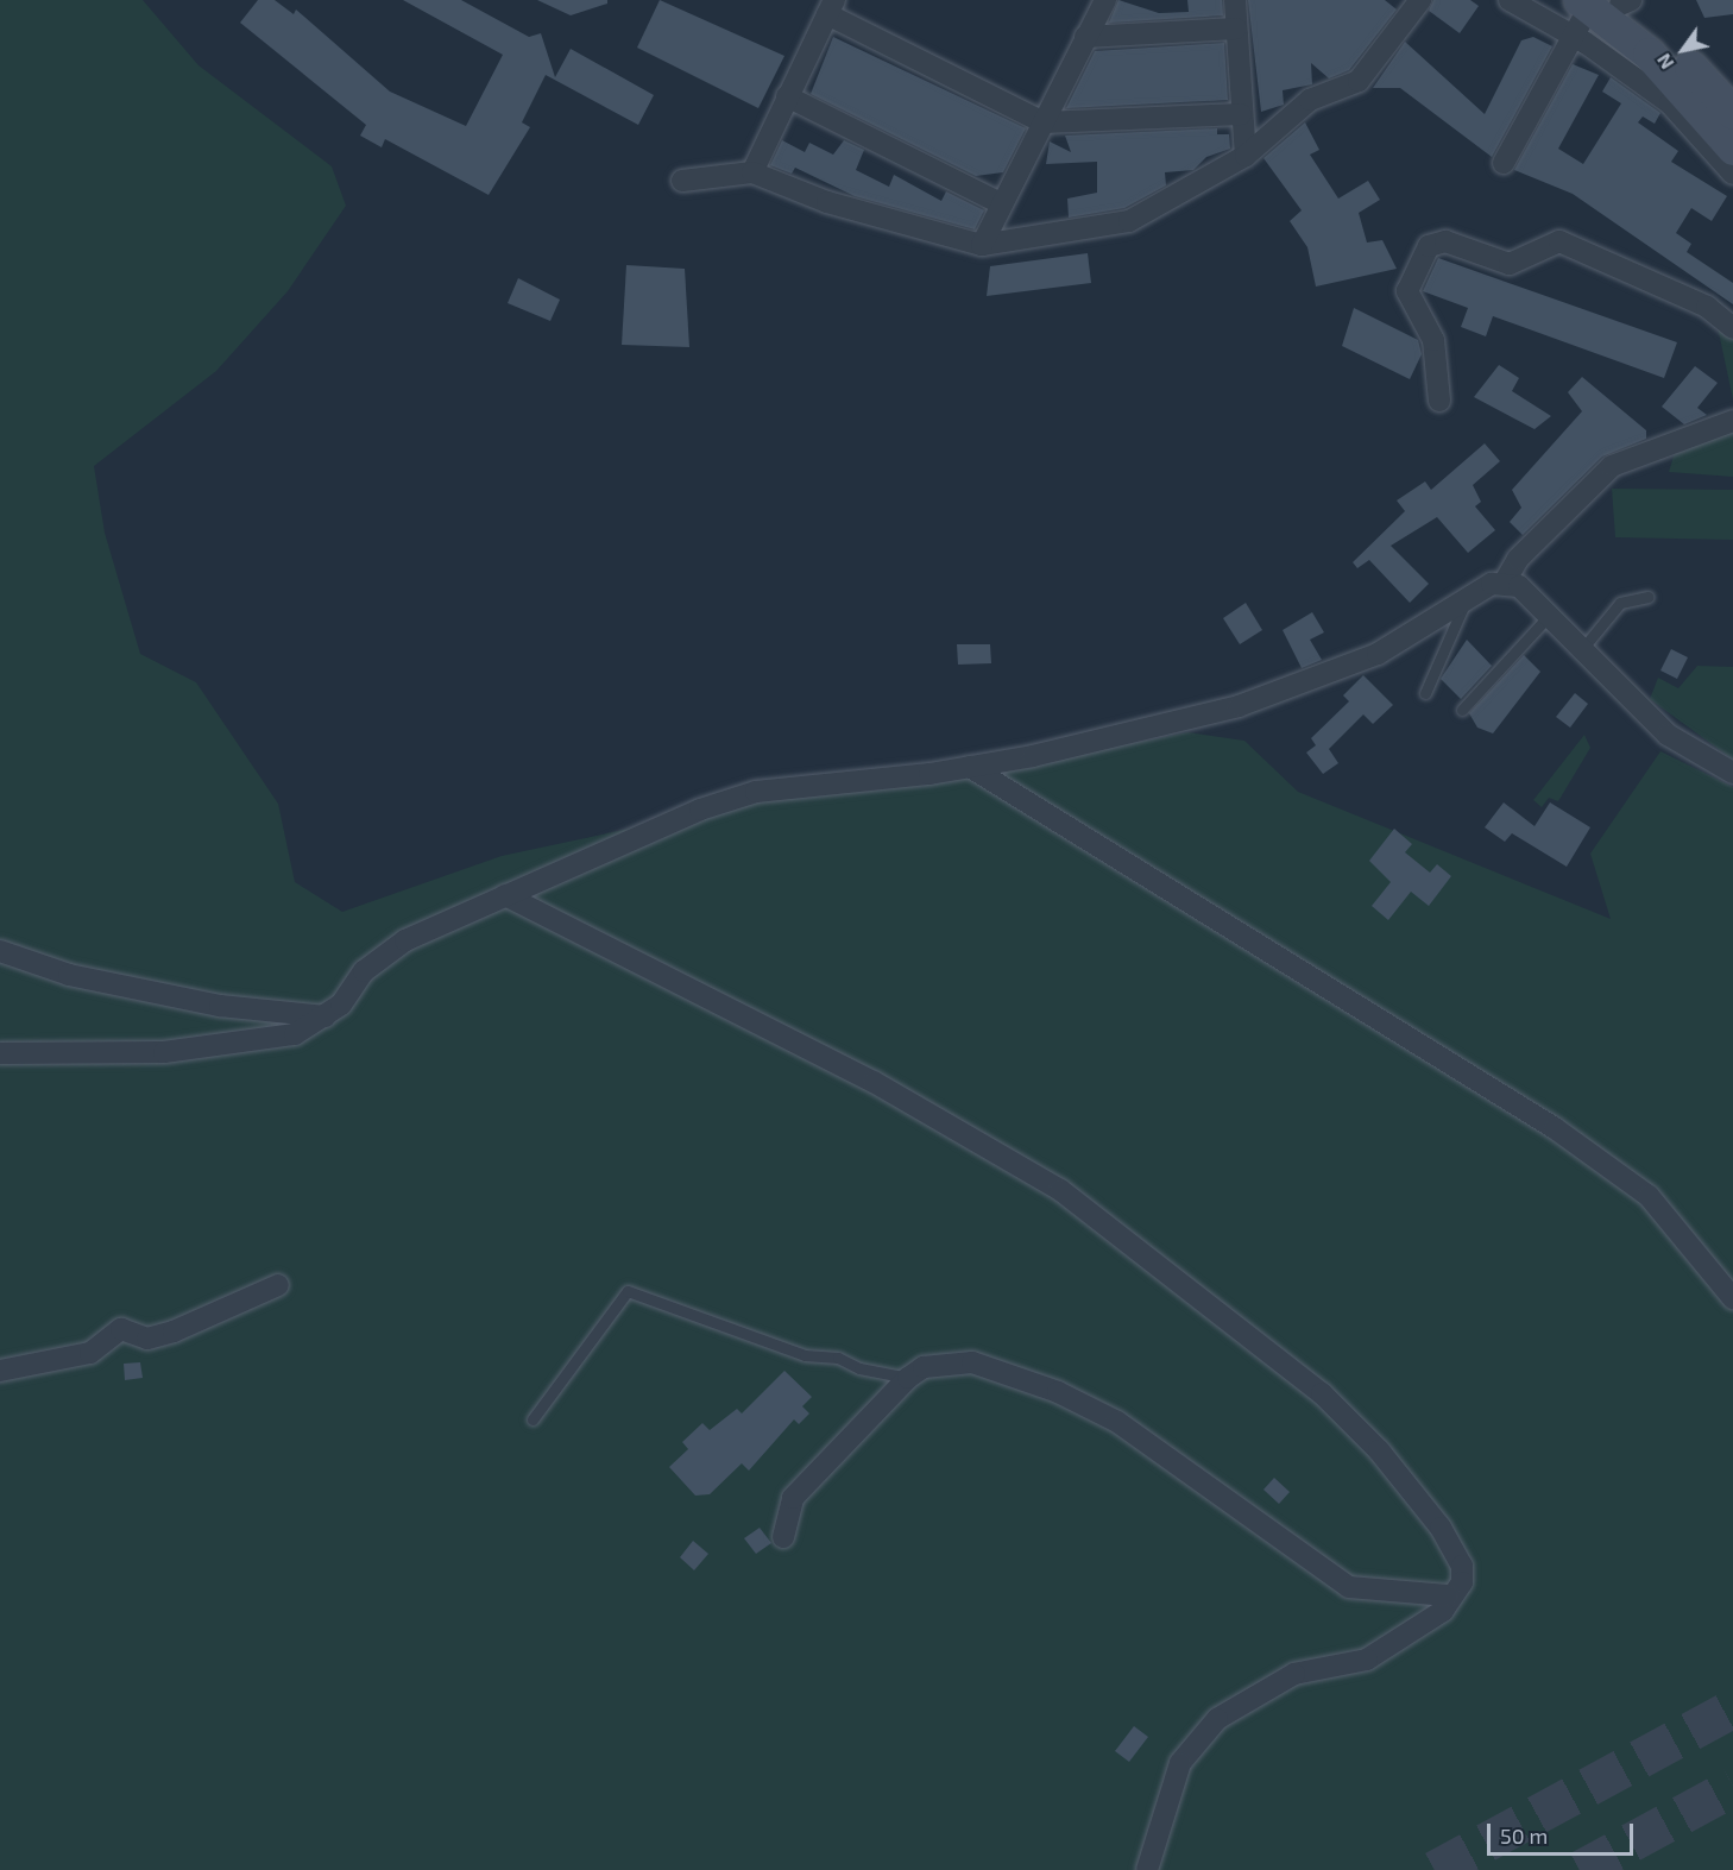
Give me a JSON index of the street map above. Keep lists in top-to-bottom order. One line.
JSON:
{"scale_bar":"50 m","north":"bottom left"}
